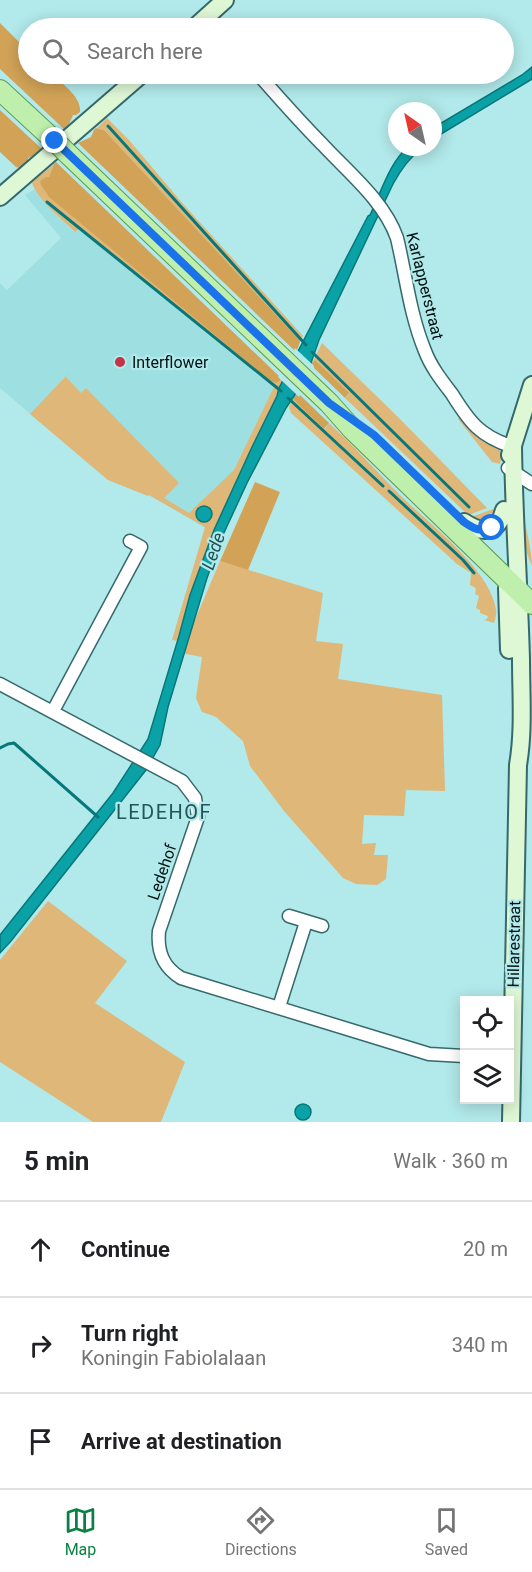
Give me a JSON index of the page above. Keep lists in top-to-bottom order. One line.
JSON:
{"streets":{"main road":["Hillarestraat"],"street":["Karlapperstraat","Ledehof"]},"crossings":[["Karlapperstraat","Hillarestraat"]],"districts":["LEDEHOF"],"water":["Lede"],"places":["Interflower"],"north":"top left","page":{"search":"Search here","heading":["5 min","Walk · 360 m"],"list":[["Continue","20 m"],["Turn right","Koningin Fabiolalaan","340 m"],"Arrive at destination"],"nav":["Map","Directions","Saved"]}}
